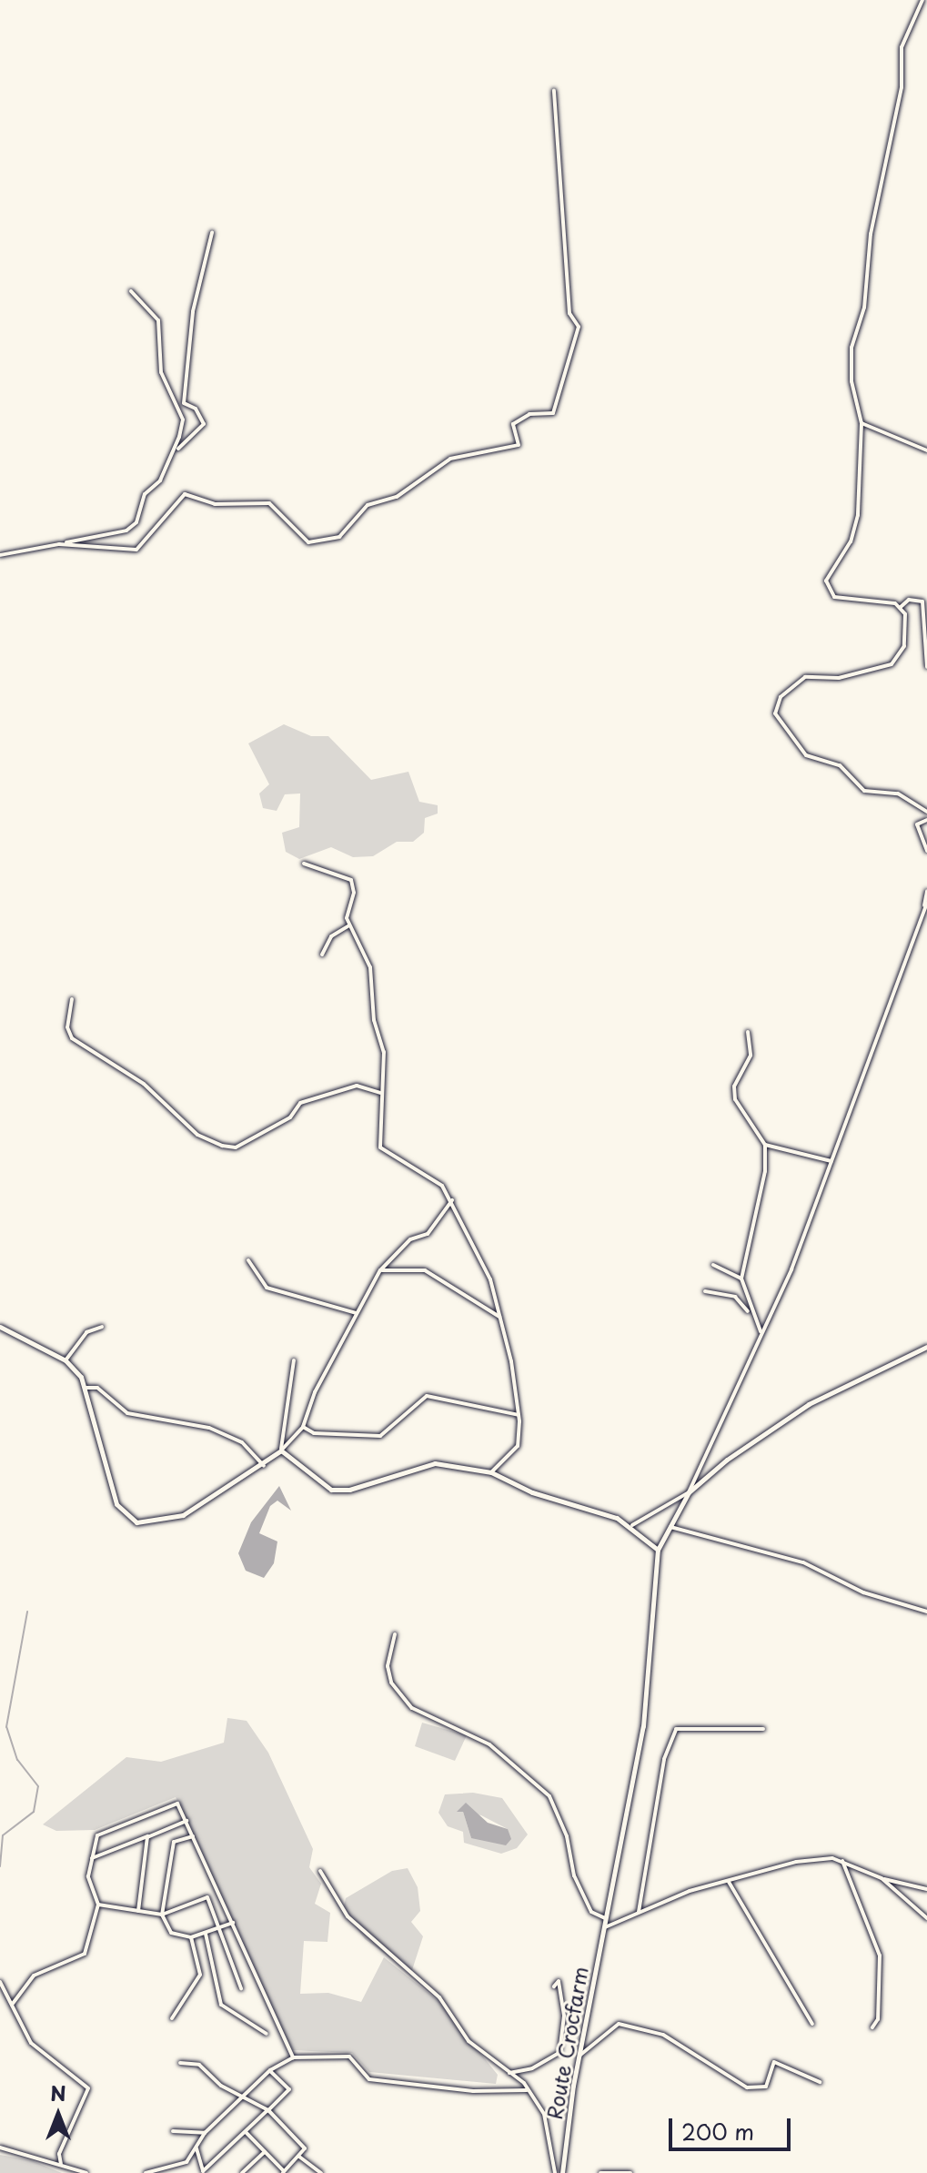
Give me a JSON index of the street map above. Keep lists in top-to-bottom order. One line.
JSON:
{"streets":{"street":["Route Crocfarm"]},"scale_bar":"200 m","north":"top"}
